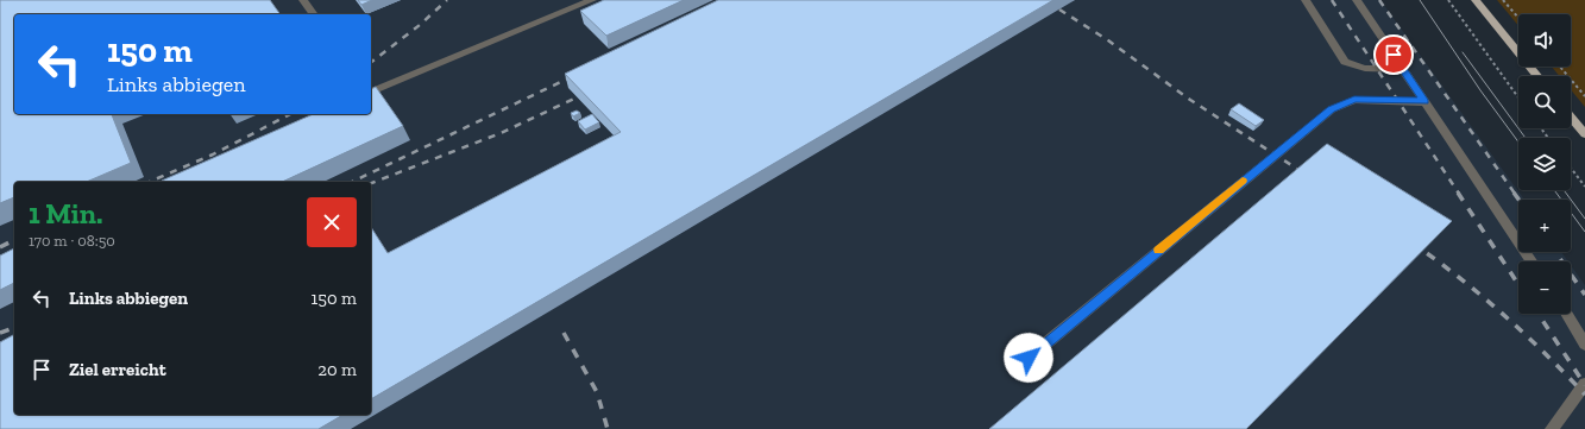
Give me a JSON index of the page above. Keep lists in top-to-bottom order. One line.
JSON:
{"page":{"map_buttons":["+","−"],"turn":["150 m","Links abbiegen"],"heading":["1 Min.","170 m · 08:50"],"list":[{"name":"Links abbiegen","value":"150 m"},{"name":"Ziel erreicht","value":"20 m"}]}}
